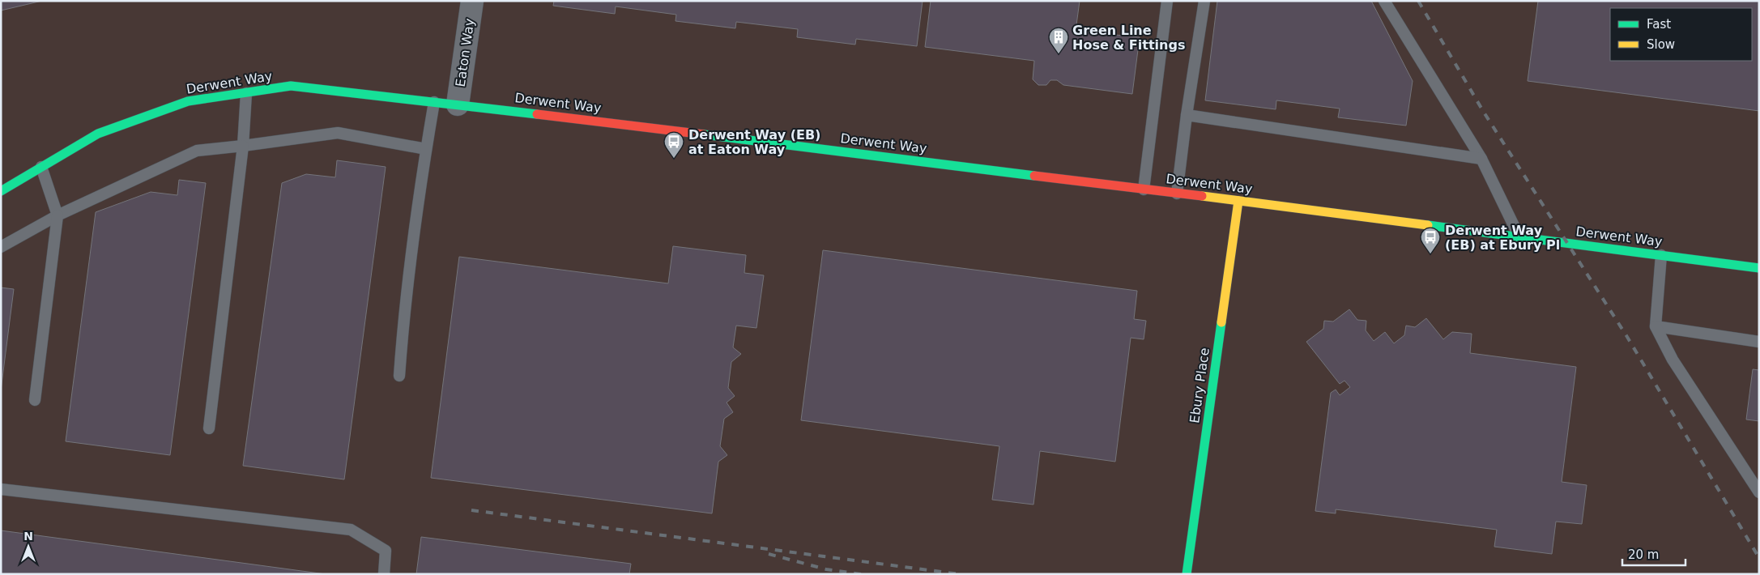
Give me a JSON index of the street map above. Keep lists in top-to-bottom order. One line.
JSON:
{"streets":{"street":["Eaton Way","Derwent Way","Ebury Place"]},"crossings":[["Eaton Way","Derwent Way"],["Derwent Way","Ebury Place"]],"places":{"building":["Green Line Hose & Fittings"],"bus stop":["Derwent Way (EB) at Eaton Way","Derwent Way (EB) at Ebury Pl"]},"legend":["Fast","Slow"],"scale_bar":"20 m","north":"top"}
